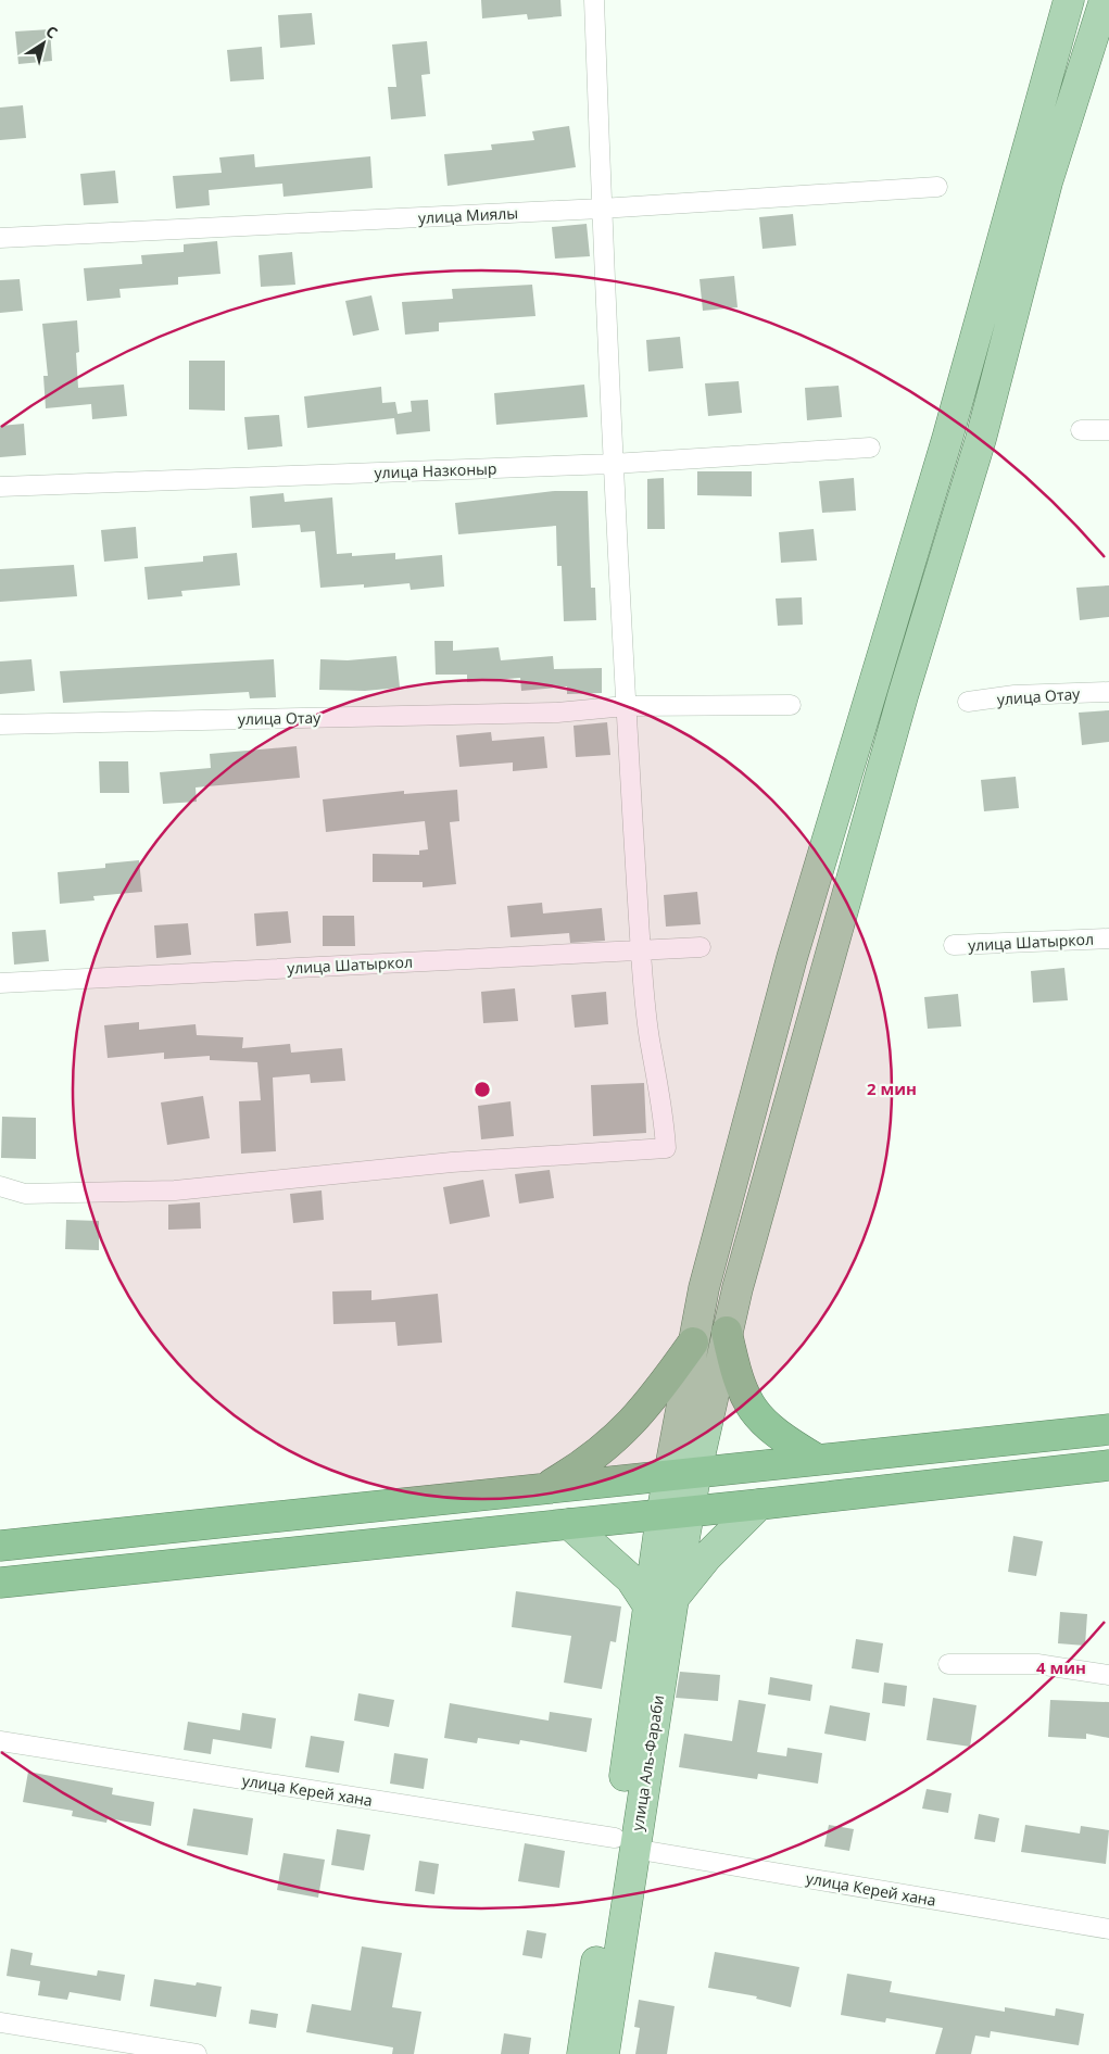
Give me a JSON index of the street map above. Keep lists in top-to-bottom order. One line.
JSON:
{"streets":{"main road":["улица Аль-Фараби"],"street":["улица Миялы","улица Назконыр","улица Отау","улица Шатыркол","улица Керей хана"]},"crossings":[["улица Аль-Фараби","улица Керей хана"]],"north":"top right","rings":["2 мин","4 мин"]}
